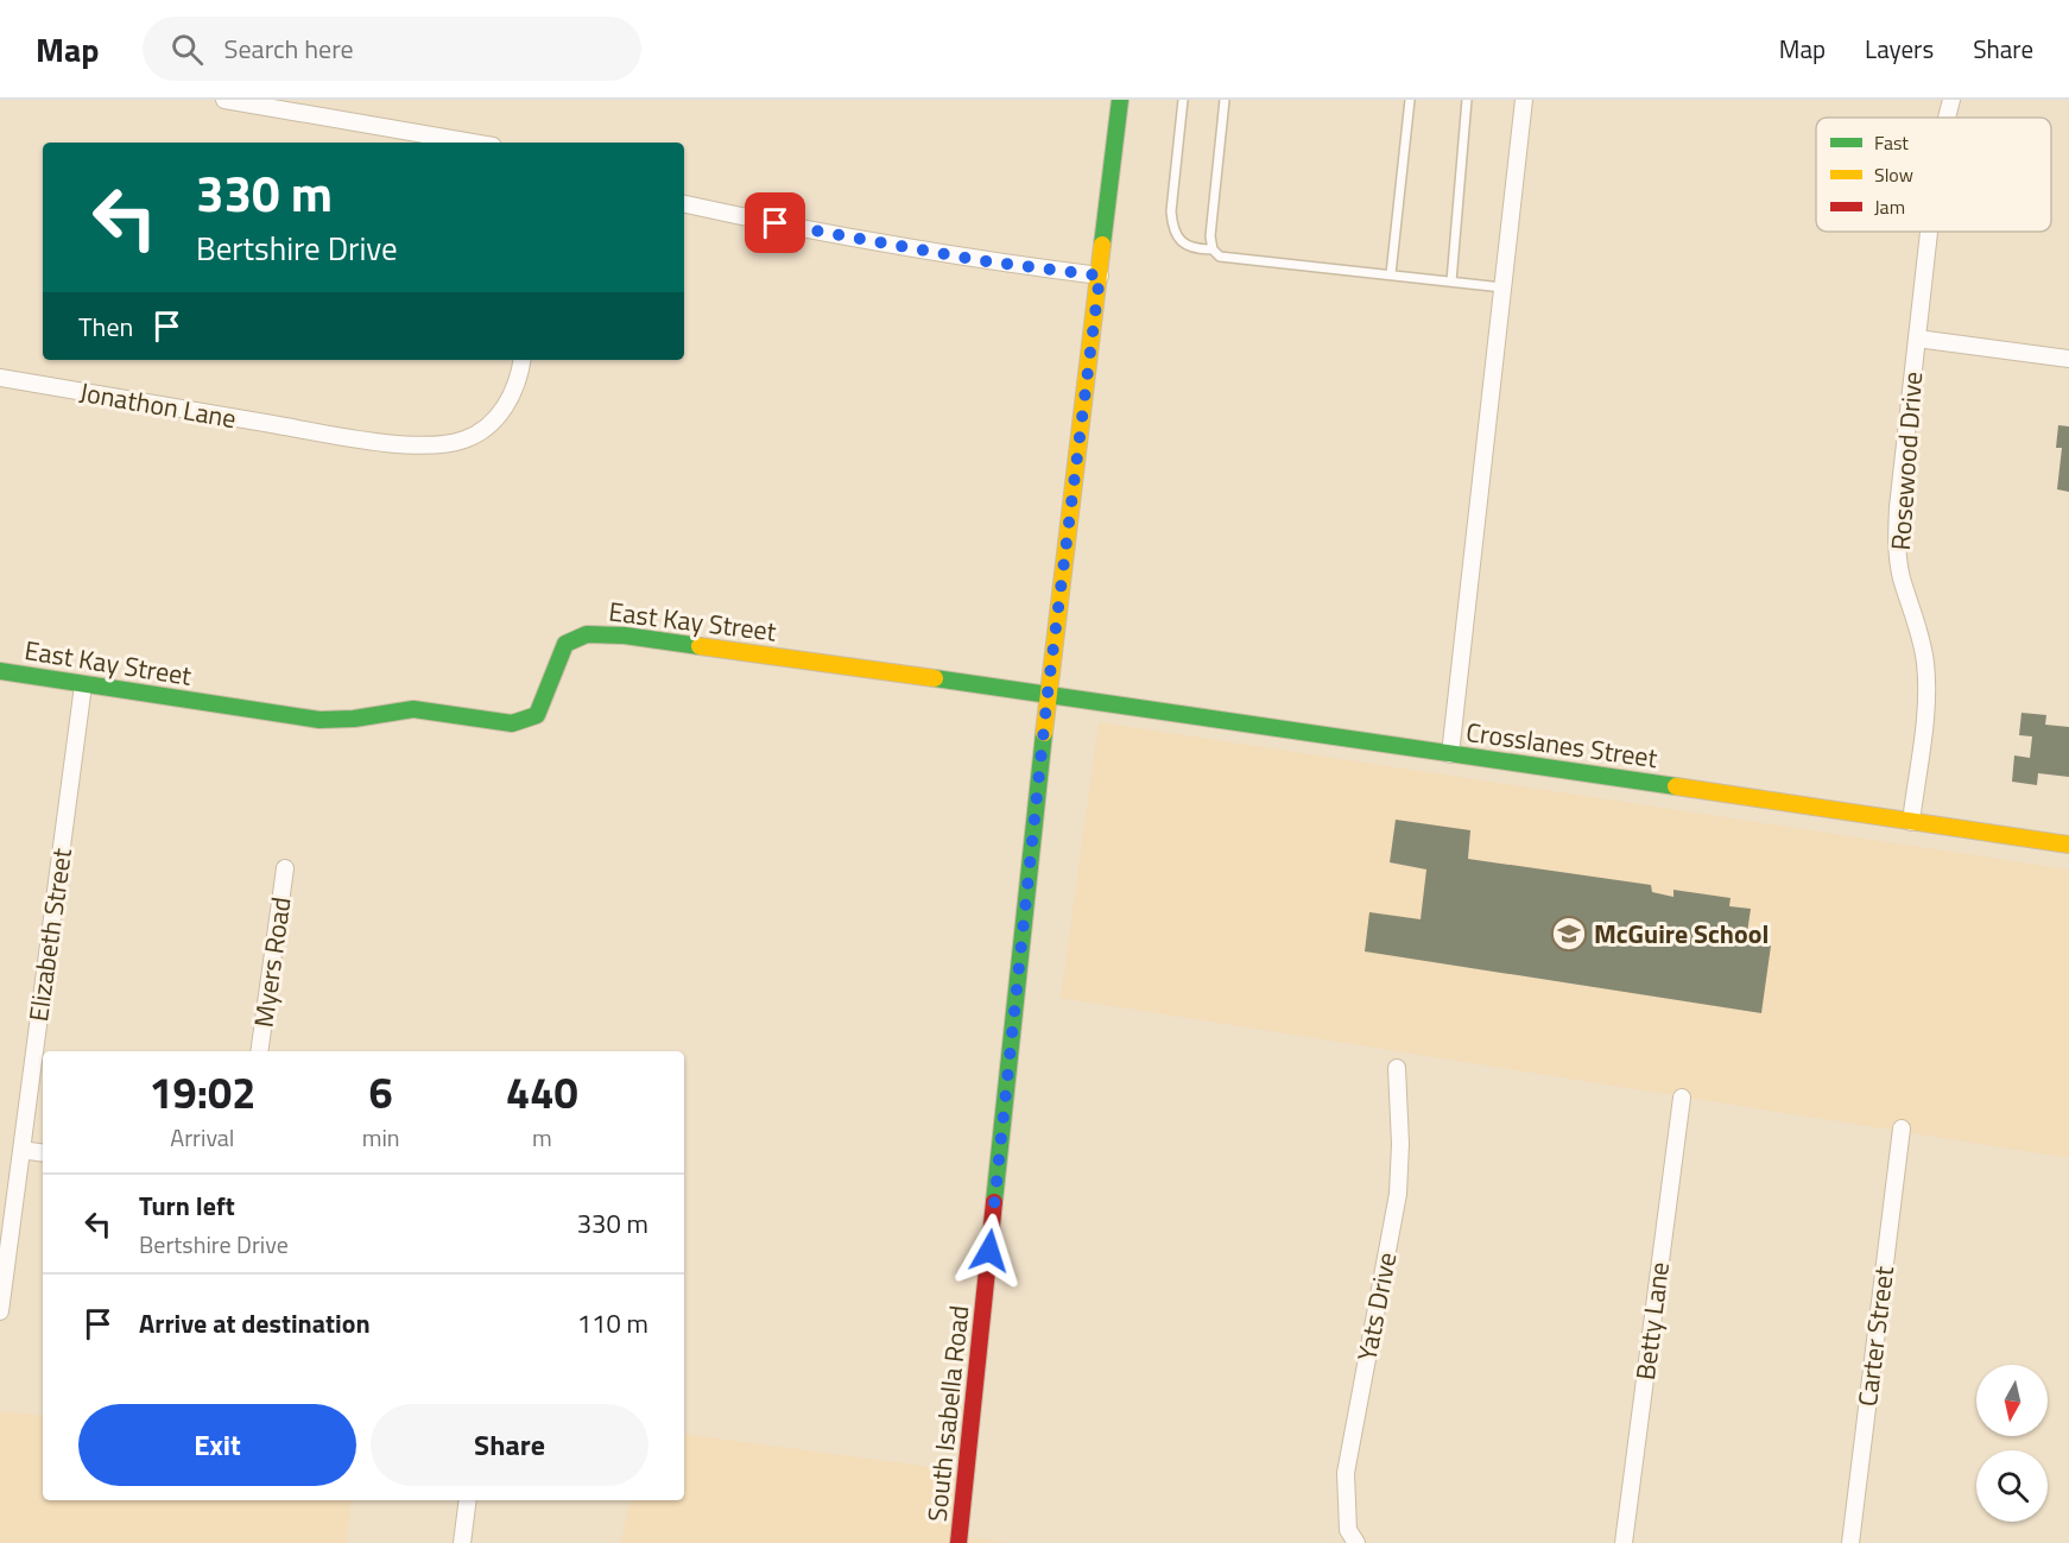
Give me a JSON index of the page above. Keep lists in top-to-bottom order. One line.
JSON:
{"streets":{"street":["Jonathon Lane","Rosewood Drive","East Kay Street","Crosslanes Street","Elizabeth Street","Myers Road","Yats Drive","Betty Lane","Carter Street","South Isabella Road"]},"crossings":[["Rosewood Drive","Crosslanes Street"],["East Kay Street","Crosslanes Street"],["East Kay Street","Elizabeth Street"],["East Kay Street","South Isabella Road"],["Crosslanes Street","South Isabella Road"]],"places":{"school or university":["McGuire School"]},"legend":["Fast","Slow","Jam"],"north":"bottom","page":{"header":"Map","search":"Search here","nav":["Map","Layers","Share"],"turn":["330 m","Bertshire Drive"],"then":"Then","eta":["19:02","Arrival","6","min","440","m"],"list":[{"name":"Turn left","note":"Bertshire Drive","value":"330 m"},{"name":"Arrive at destination","value":"110 m"}],"buttons":["Exit","Share"]}}
